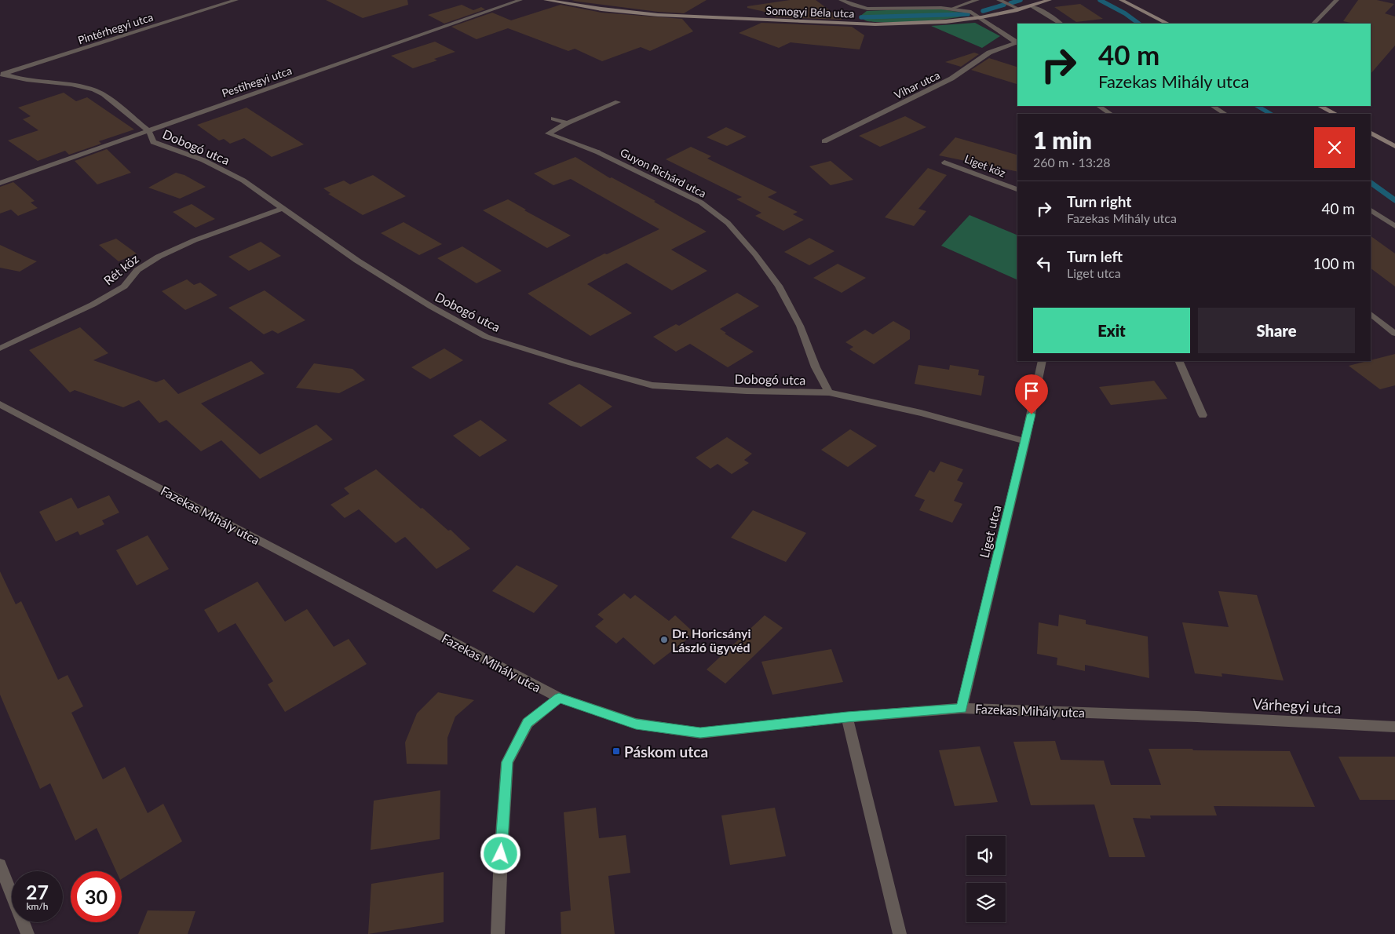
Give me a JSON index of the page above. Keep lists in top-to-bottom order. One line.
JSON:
{"streets":{"main road":["Somogyi Béla utca"],"street":["Pintérhegyi utca","Pestihegyi utca","Vihar utca","Dobogó utca","Liget köz","Guyon Richárd utca","Rét köz","Fazekas Mihály utca","Liget utca","Várhegyi utca"]},"crossings":[["Pintérhegyi utca","Dobogó utca"],["Pestihegyi utca","Dobogó utca"],["Dobogó utca","Guyon Richárd utca"],["Dobogó utca","Rét köz"],["Dobogó utca","Liget utca"],["Fazekas Mihály utca","Liget utca"],["Fazekas Mihály utca","Várhegyi utca"]],"places":{"other":["Dr. Horicsányi László ügyvéd"],"transit":["Páskom utca"]},"page":{"turn":["40 m","Fazekas Mihály utca"],"heading":["1 min","260 m · 13:28"],"list":[{"name":"Turn right","note":"Fazekas Mihály utca","value":"40 m"},{"name":"Turn left","note":"Liget utca","value":"100 m"}],"buttons":["Exit","Share"],"speed":"27 km/h","limit":"30"}}
